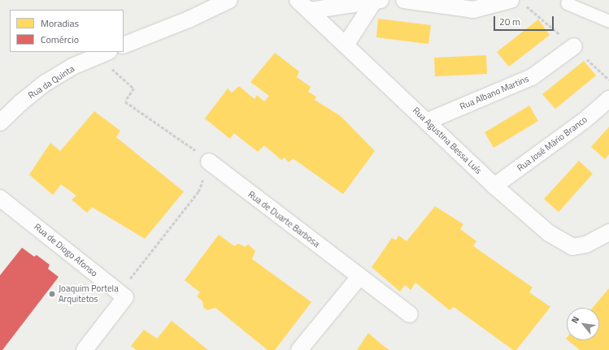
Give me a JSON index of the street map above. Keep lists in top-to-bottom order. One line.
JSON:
{"streets":{"street":["Rua da Quinta","Rua Albano Martins","Rua Agustina Bessa Luís","Rua José Mário Branco","Rua de Duarte Barbosa","Rua de Diogo Afonso"]},"crossings":[["Rua Albano Martins","Rua Agustina Bessa Luís"],["Rua Agustina Bessa Luís","Rua José Mário Branco"]],"places":["Joaquim Portela Arquitetos"],"legend":["Moradias","Comércio"],"scale_bar":"20 m","north":"top left"}
